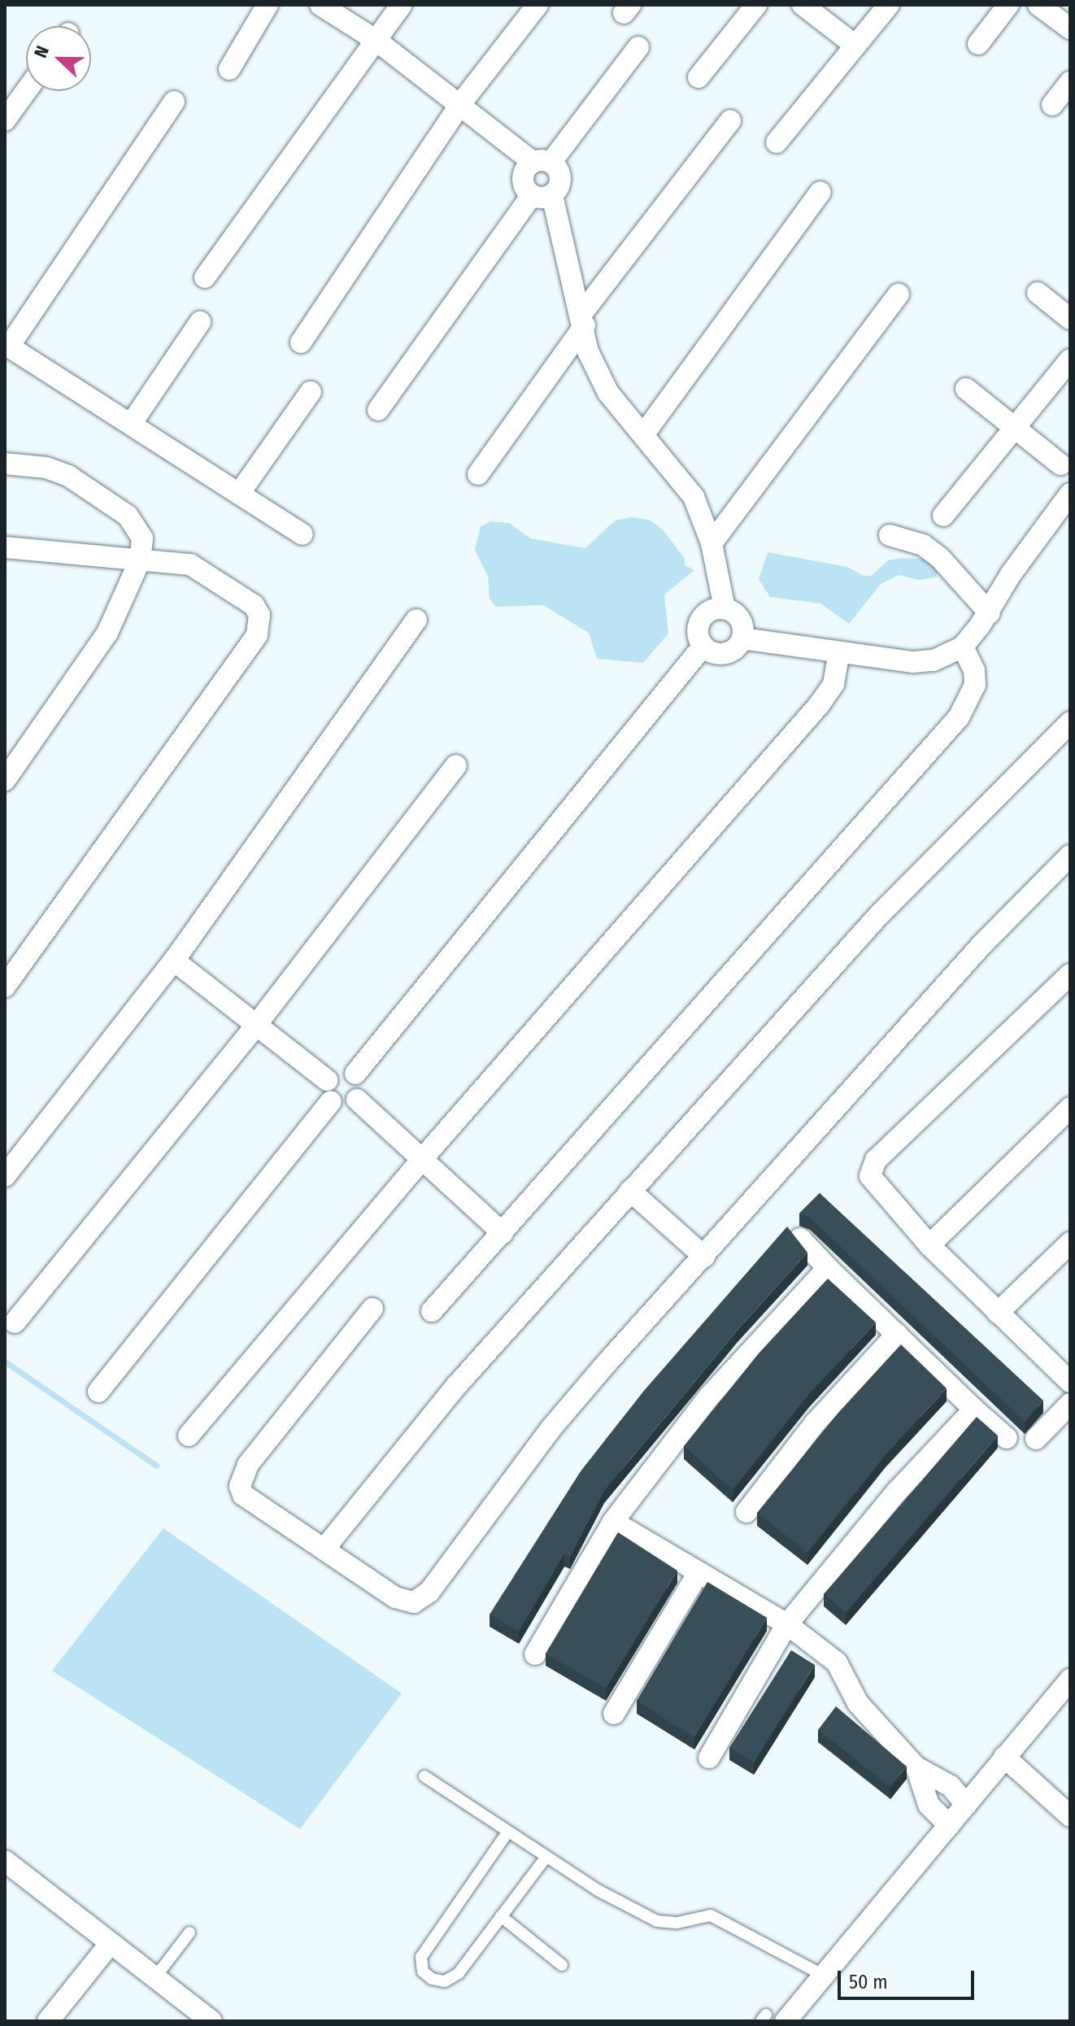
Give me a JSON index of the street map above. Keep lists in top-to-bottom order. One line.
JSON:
{"scale_bar":"50 m","north":"left"}
